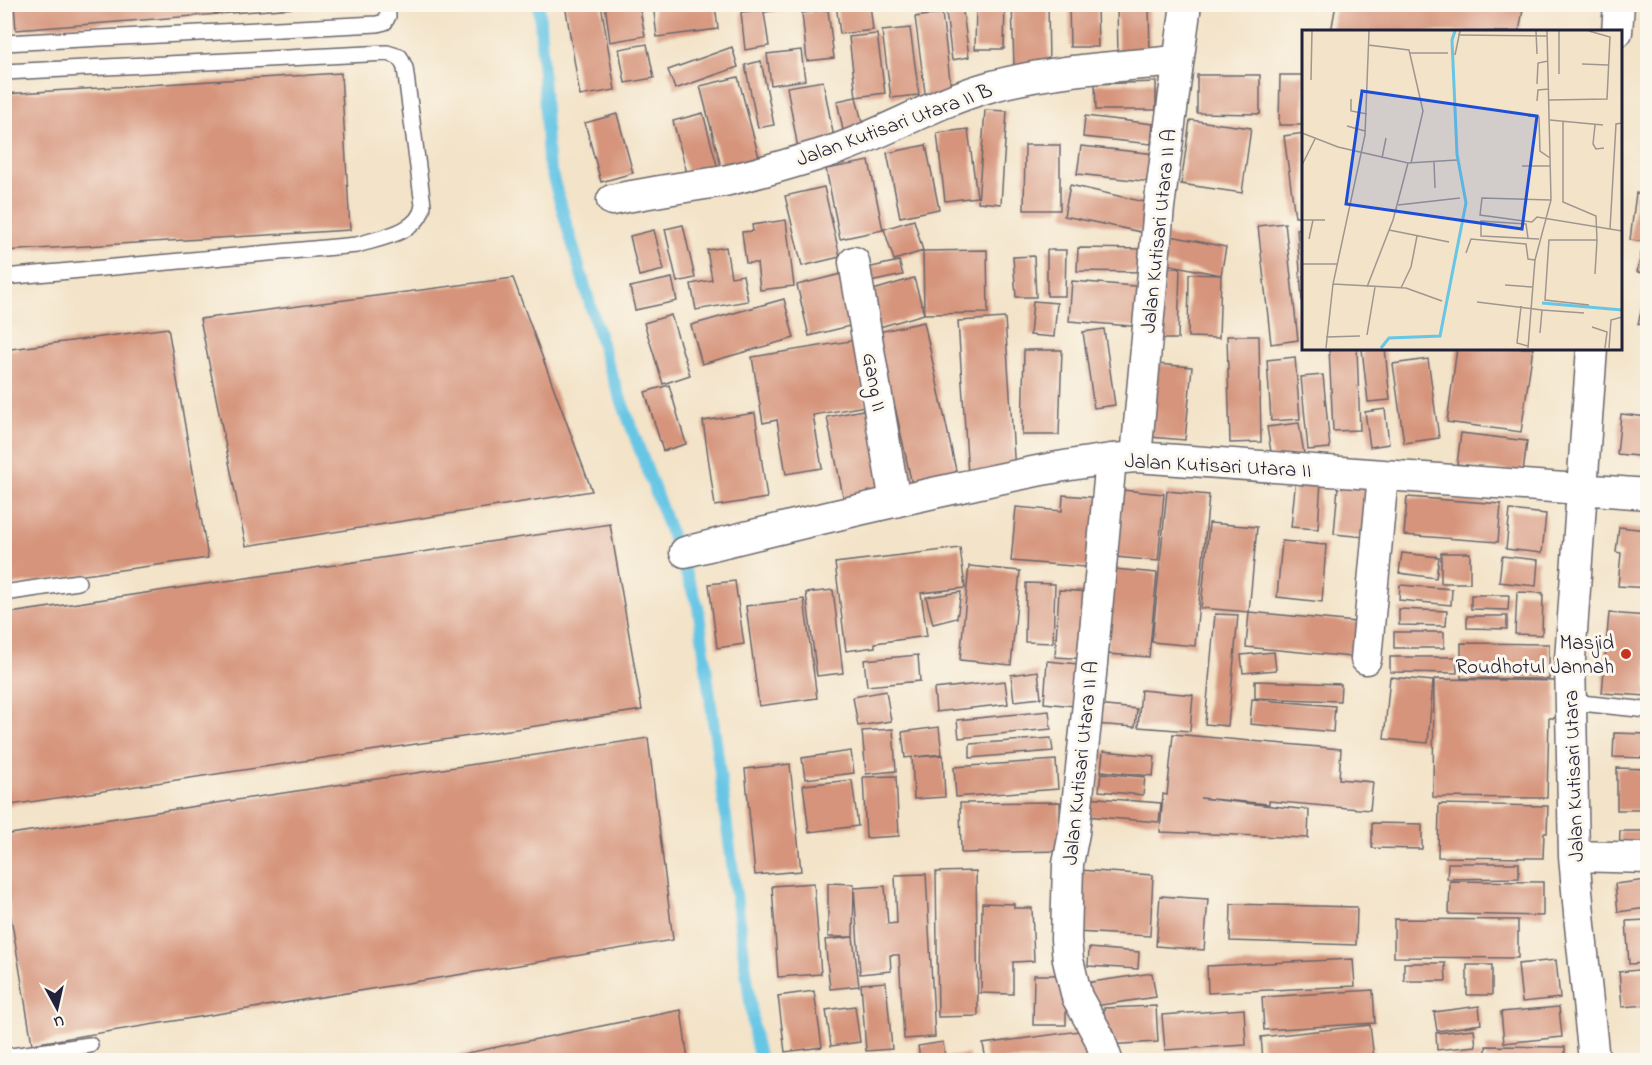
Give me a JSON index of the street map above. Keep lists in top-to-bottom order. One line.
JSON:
{"streets":{"street":["Jalan Kutisari Utara II B","Jalan Kutisari Utara II A","Gang II","Jalan Kutisari Utara II","Jalan Kutisari Utara"]},"crossings":[["Jalan Kutisari Utara II B","Jalan Kutisari Utara II A"],["Jalan Kutisari Utara II A","Jalan Kutisari Utara II"],["Gang II","Jalan Kutisari Utara II"],["Jalan Kutisari Utara II","Jalan Kutisari Utara"]],"places":["Masjid Roudhotul Jannah"],"north":"bottom"}
